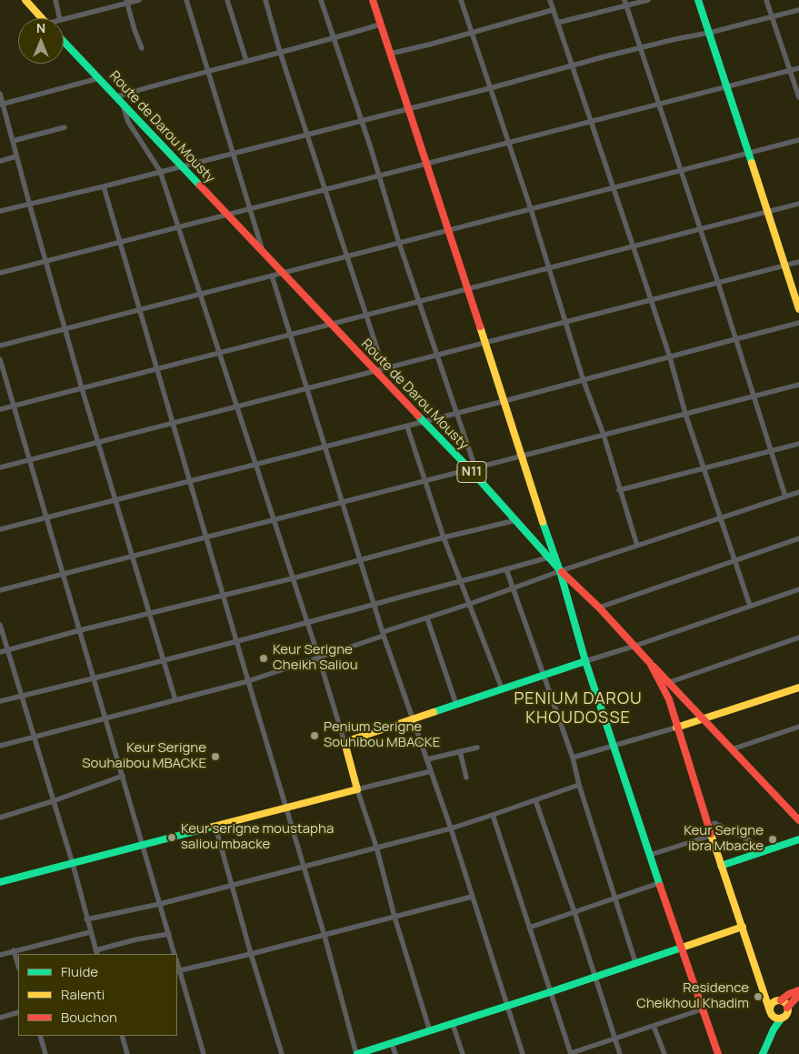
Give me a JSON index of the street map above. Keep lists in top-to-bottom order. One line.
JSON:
{"streets":{"main road":["Route de Darou Mousty","N11"]},"districts":["PENIUM DAROU KHOUDOSSE"],"places":["Keur Serigne Cheikh Saliou","Penium Serigne Souhibou MBACKE","Keur Serigne Souhaibou MBACKE","Keur serigne moustapha saliou mbacke","Keur Serigne ibra Mbacke","Residence Cheikhoul Khadim"],"legend":["Fluide","Ralenti","Bouchon"],"north":"top"}
